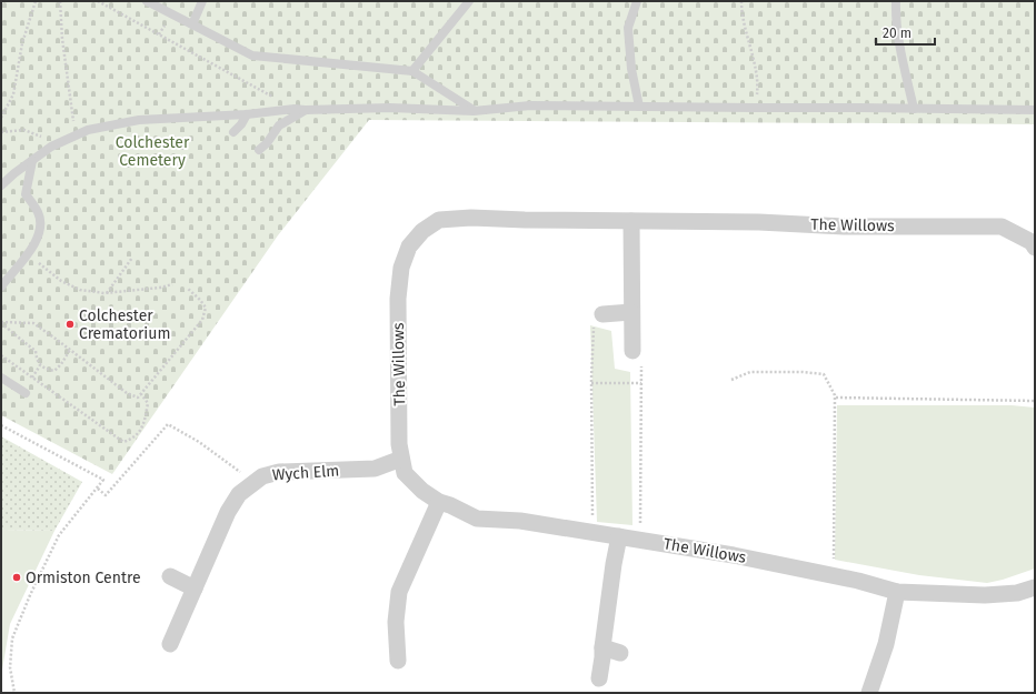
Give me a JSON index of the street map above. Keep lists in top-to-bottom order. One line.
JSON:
{"streets":{"street":["The Willows","Wych Elm"]},"crossings":[["The Willows","Wych Elm"]],"parks":["Colchester Cemetery"],"places":["Colchester Crematorium","Ormiston Centre"],"scale_bar":"20 m"}
